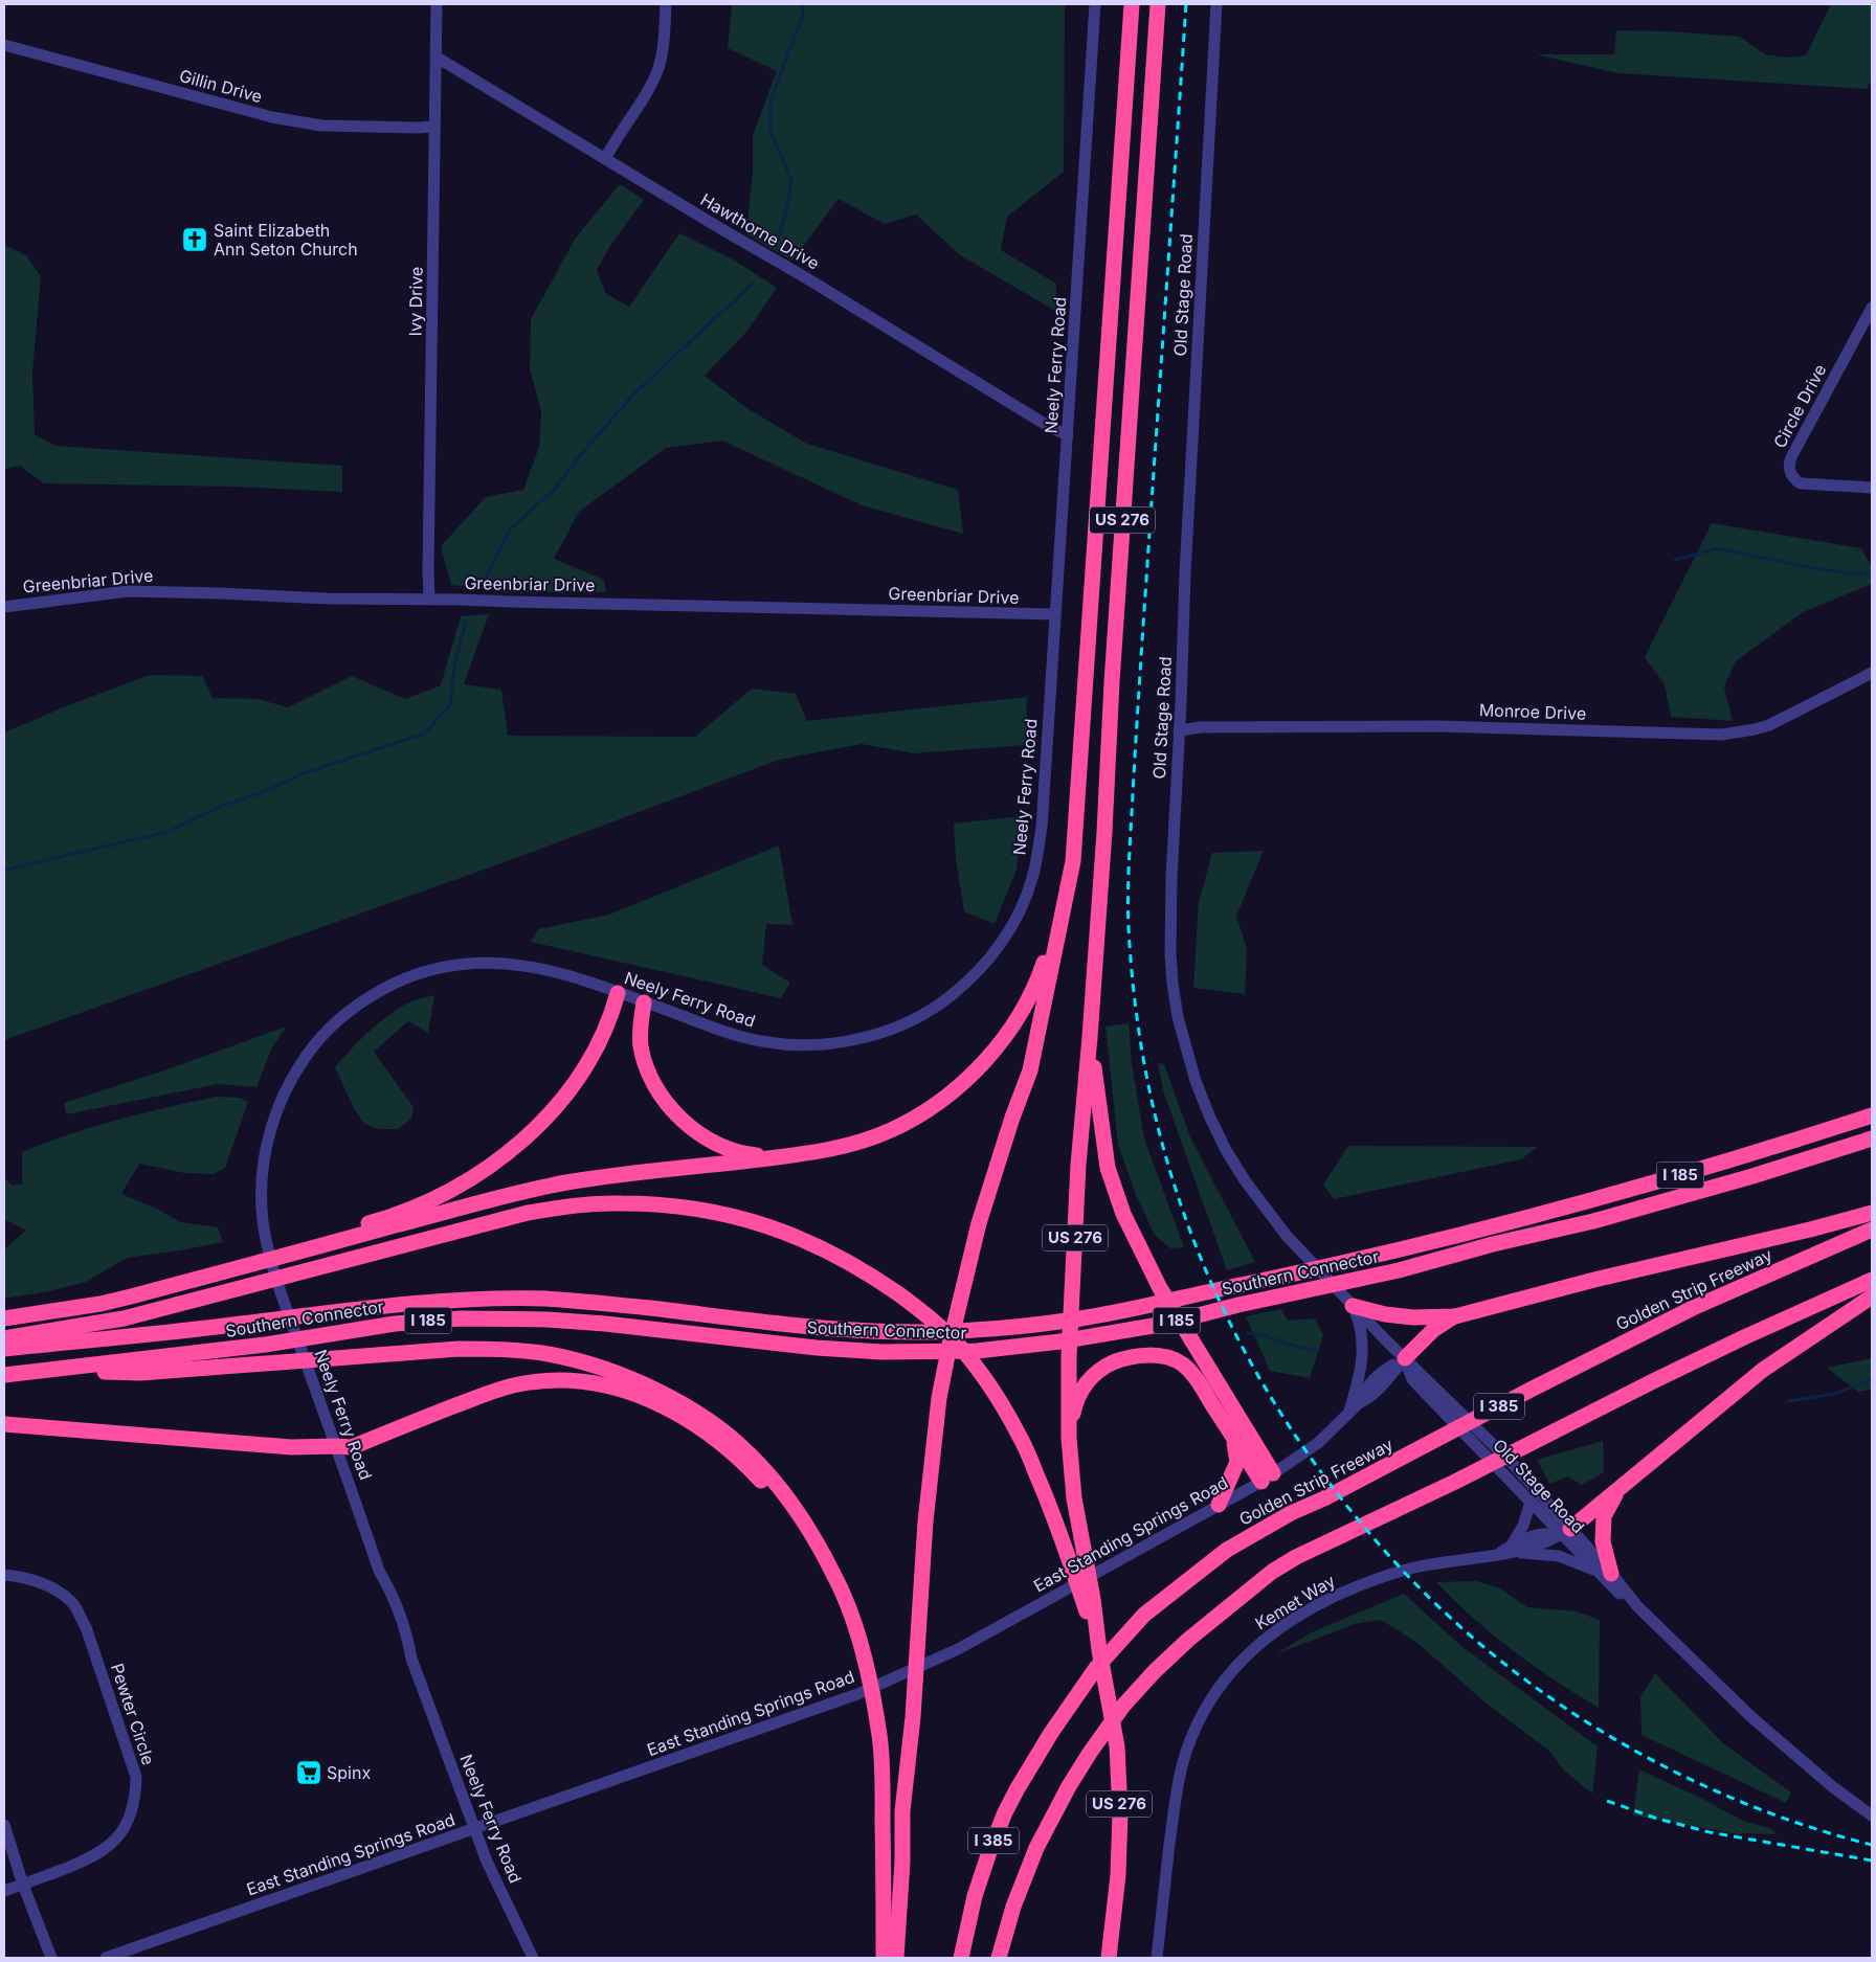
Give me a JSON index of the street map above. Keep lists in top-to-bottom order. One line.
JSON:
{"streets":{"highway":["US 276","I 185","Southern Connector","Golden Strip Freeway","I 385"],"street":["Gillin Drive","Hawthorne Drive","Old Stage Road","Ivy Drive","Neely Ferry Road","Circle Drive","Greenbriar Drive","Monroe Drive","East Standing Springs Road","Kemet Way","Pewter Circle"]},"crossings":[["Gillin Drive","Ivy Drive"],["Hawthorne Drive","Ivy Drive"],["Hawthorne Drive","Neely Ferry Road"],["Old Stage Road","Monroe Drive"],["Old Stage Road","East Standing Springs Road"],["Old Stage Road","Kemet Way"],["Ivy Drive","Greenbriar Drive"],["Neely Ferry Road","Greenbriar Drive"],["Neely Ferry Road","East Standing Springs Road"]],"places":{"church":["Saint Elizabeth Ann Seton Church"],"supermarket":["Spinx"]}}
